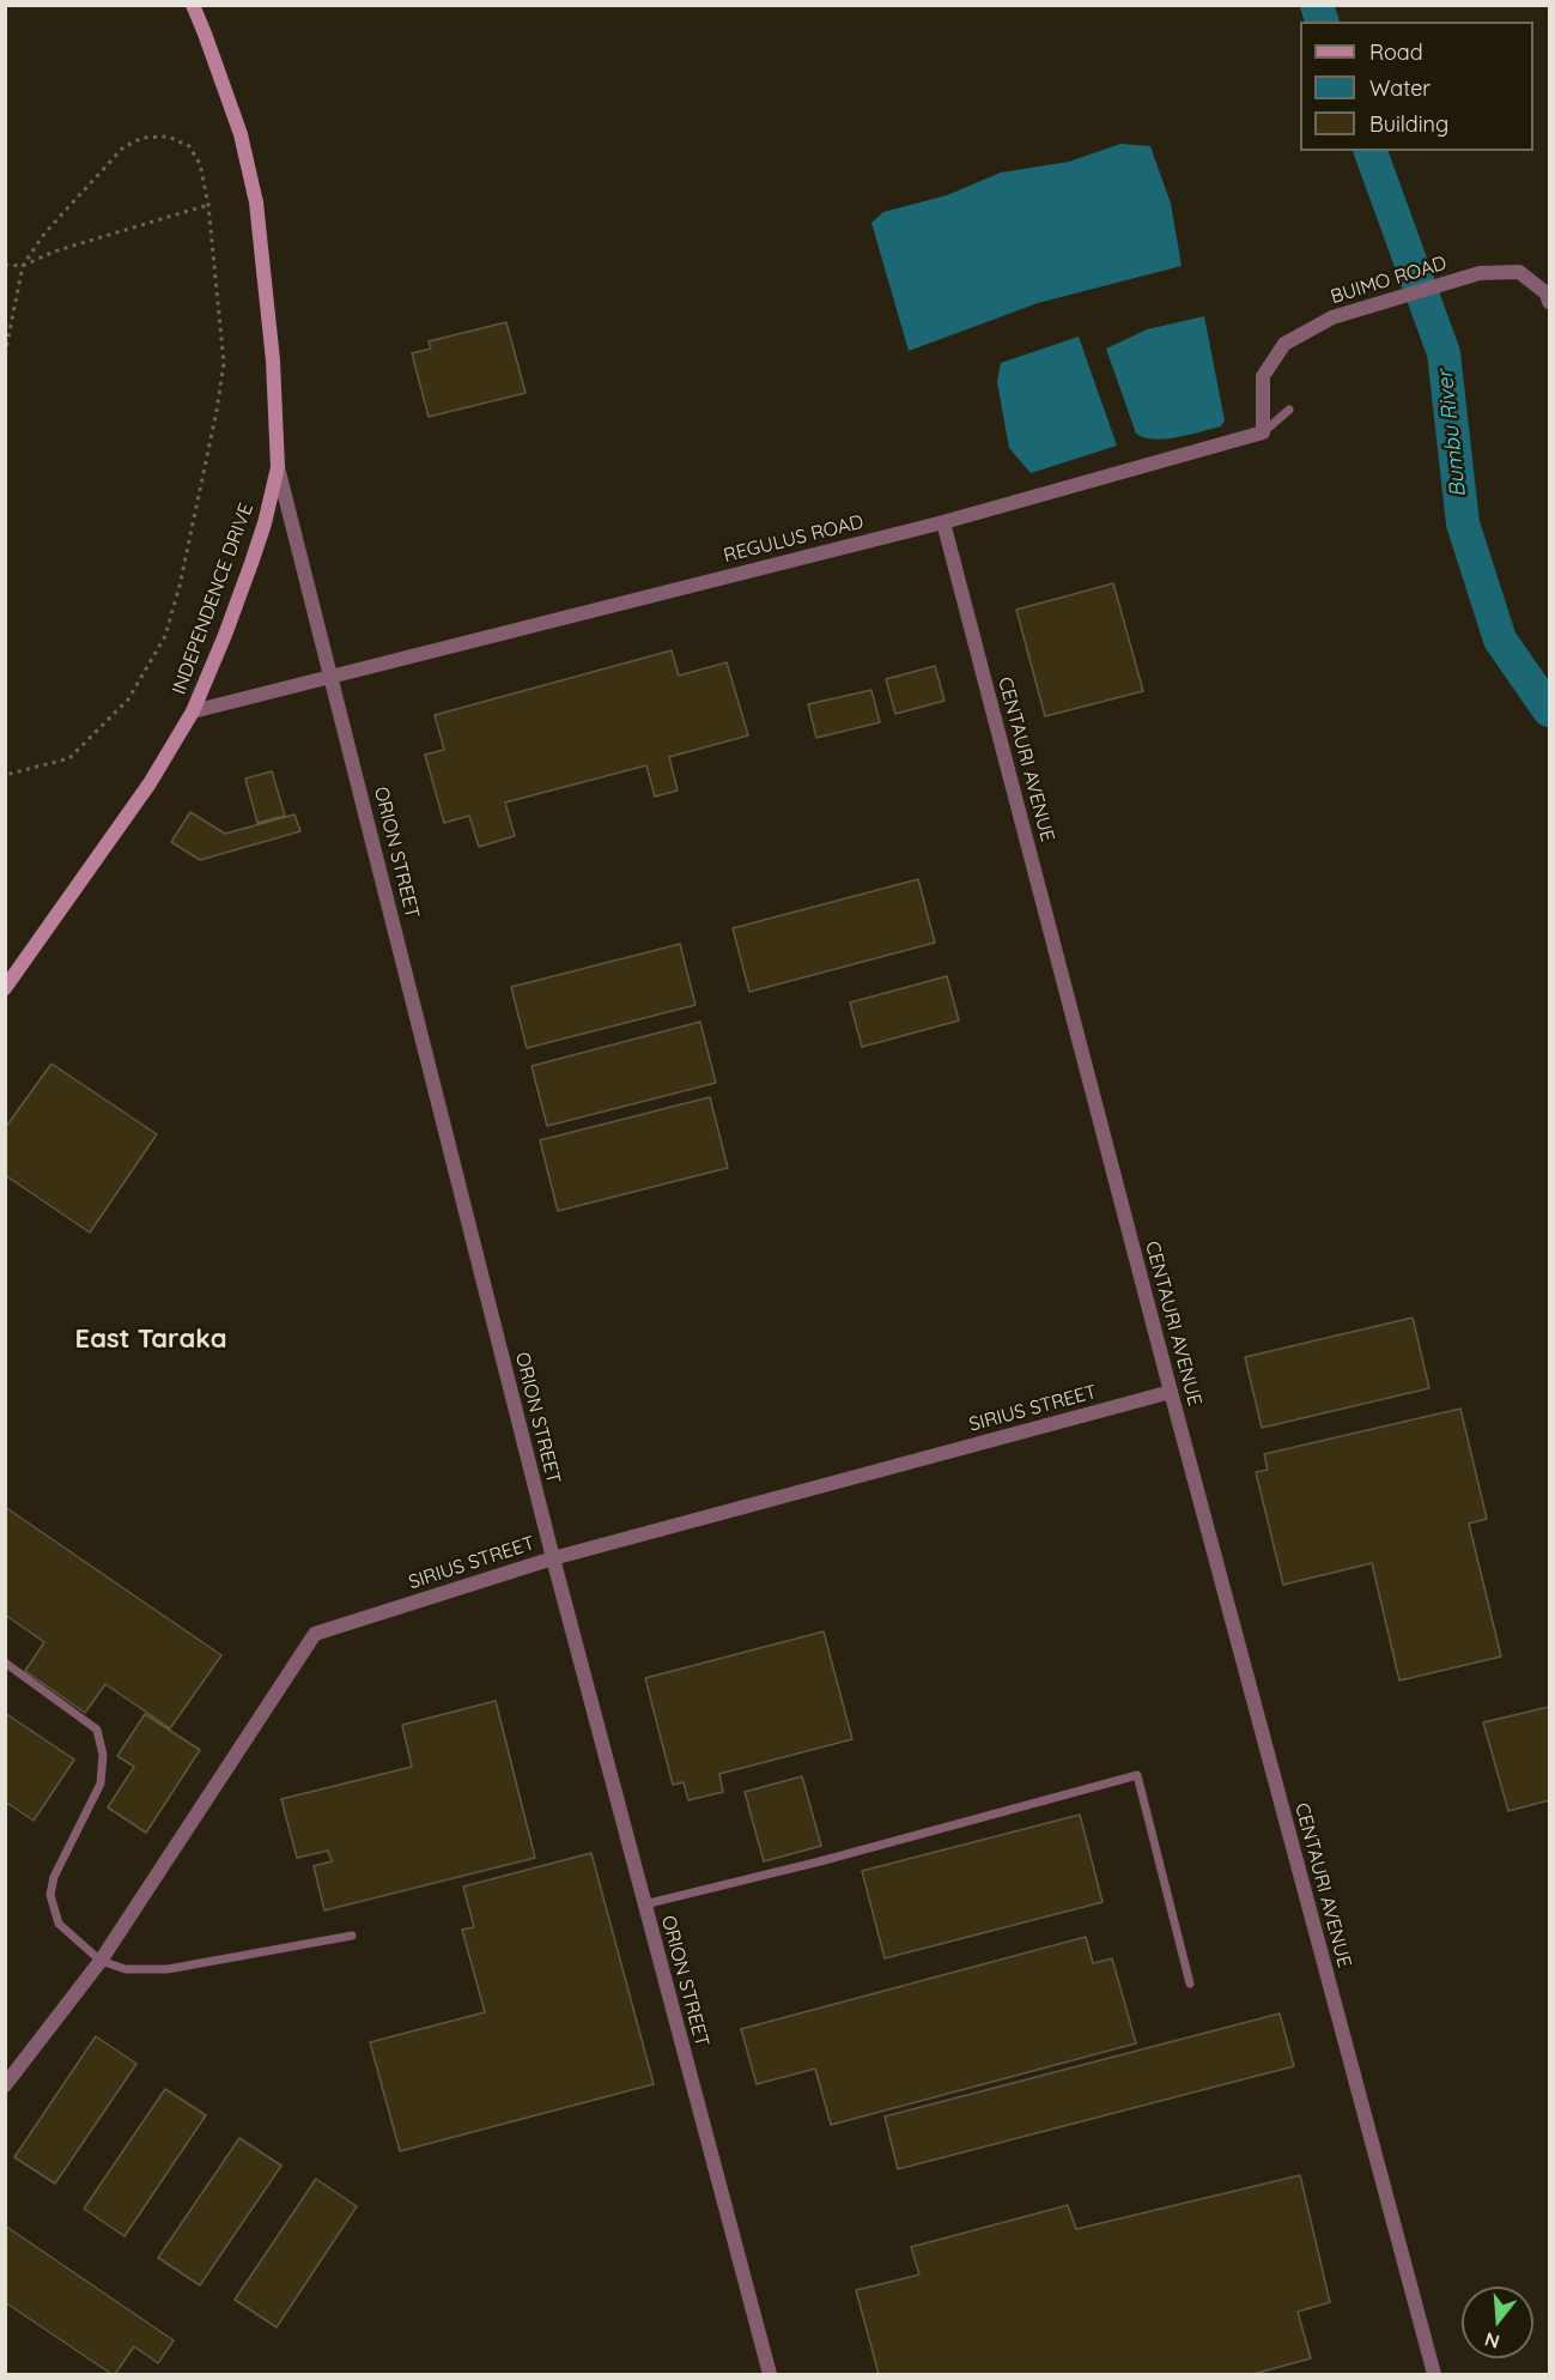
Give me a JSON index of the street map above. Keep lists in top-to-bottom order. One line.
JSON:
{"streets":{"main road":["INDEPENDENCE DRIVE"],"street":["BUIMO ROAD","REGULUS ROAD","CENTAURI AVENUE","ORION STREET","SIRIUS STREET"]},"crossings":[["BUIMO ROAD","REGULUS ROAD"],["REGULUS ROAD","INDEPENDENCE DRIVE"],["REGULUS ROAD","CENTAURI AVENUE"],["REGULUS ROAD","ORION STREET"],["INDEPENDENCE DRIVE","ORION STREET"],["CENTAURI AVENUE","SIRIUS STREET"],["ORION STREET","SIRIUS STREET"]],"districts":["East Taraka"],"water":["Bumbu River"],"legend":["Road","Water","Building"],"north":"bottom"}
